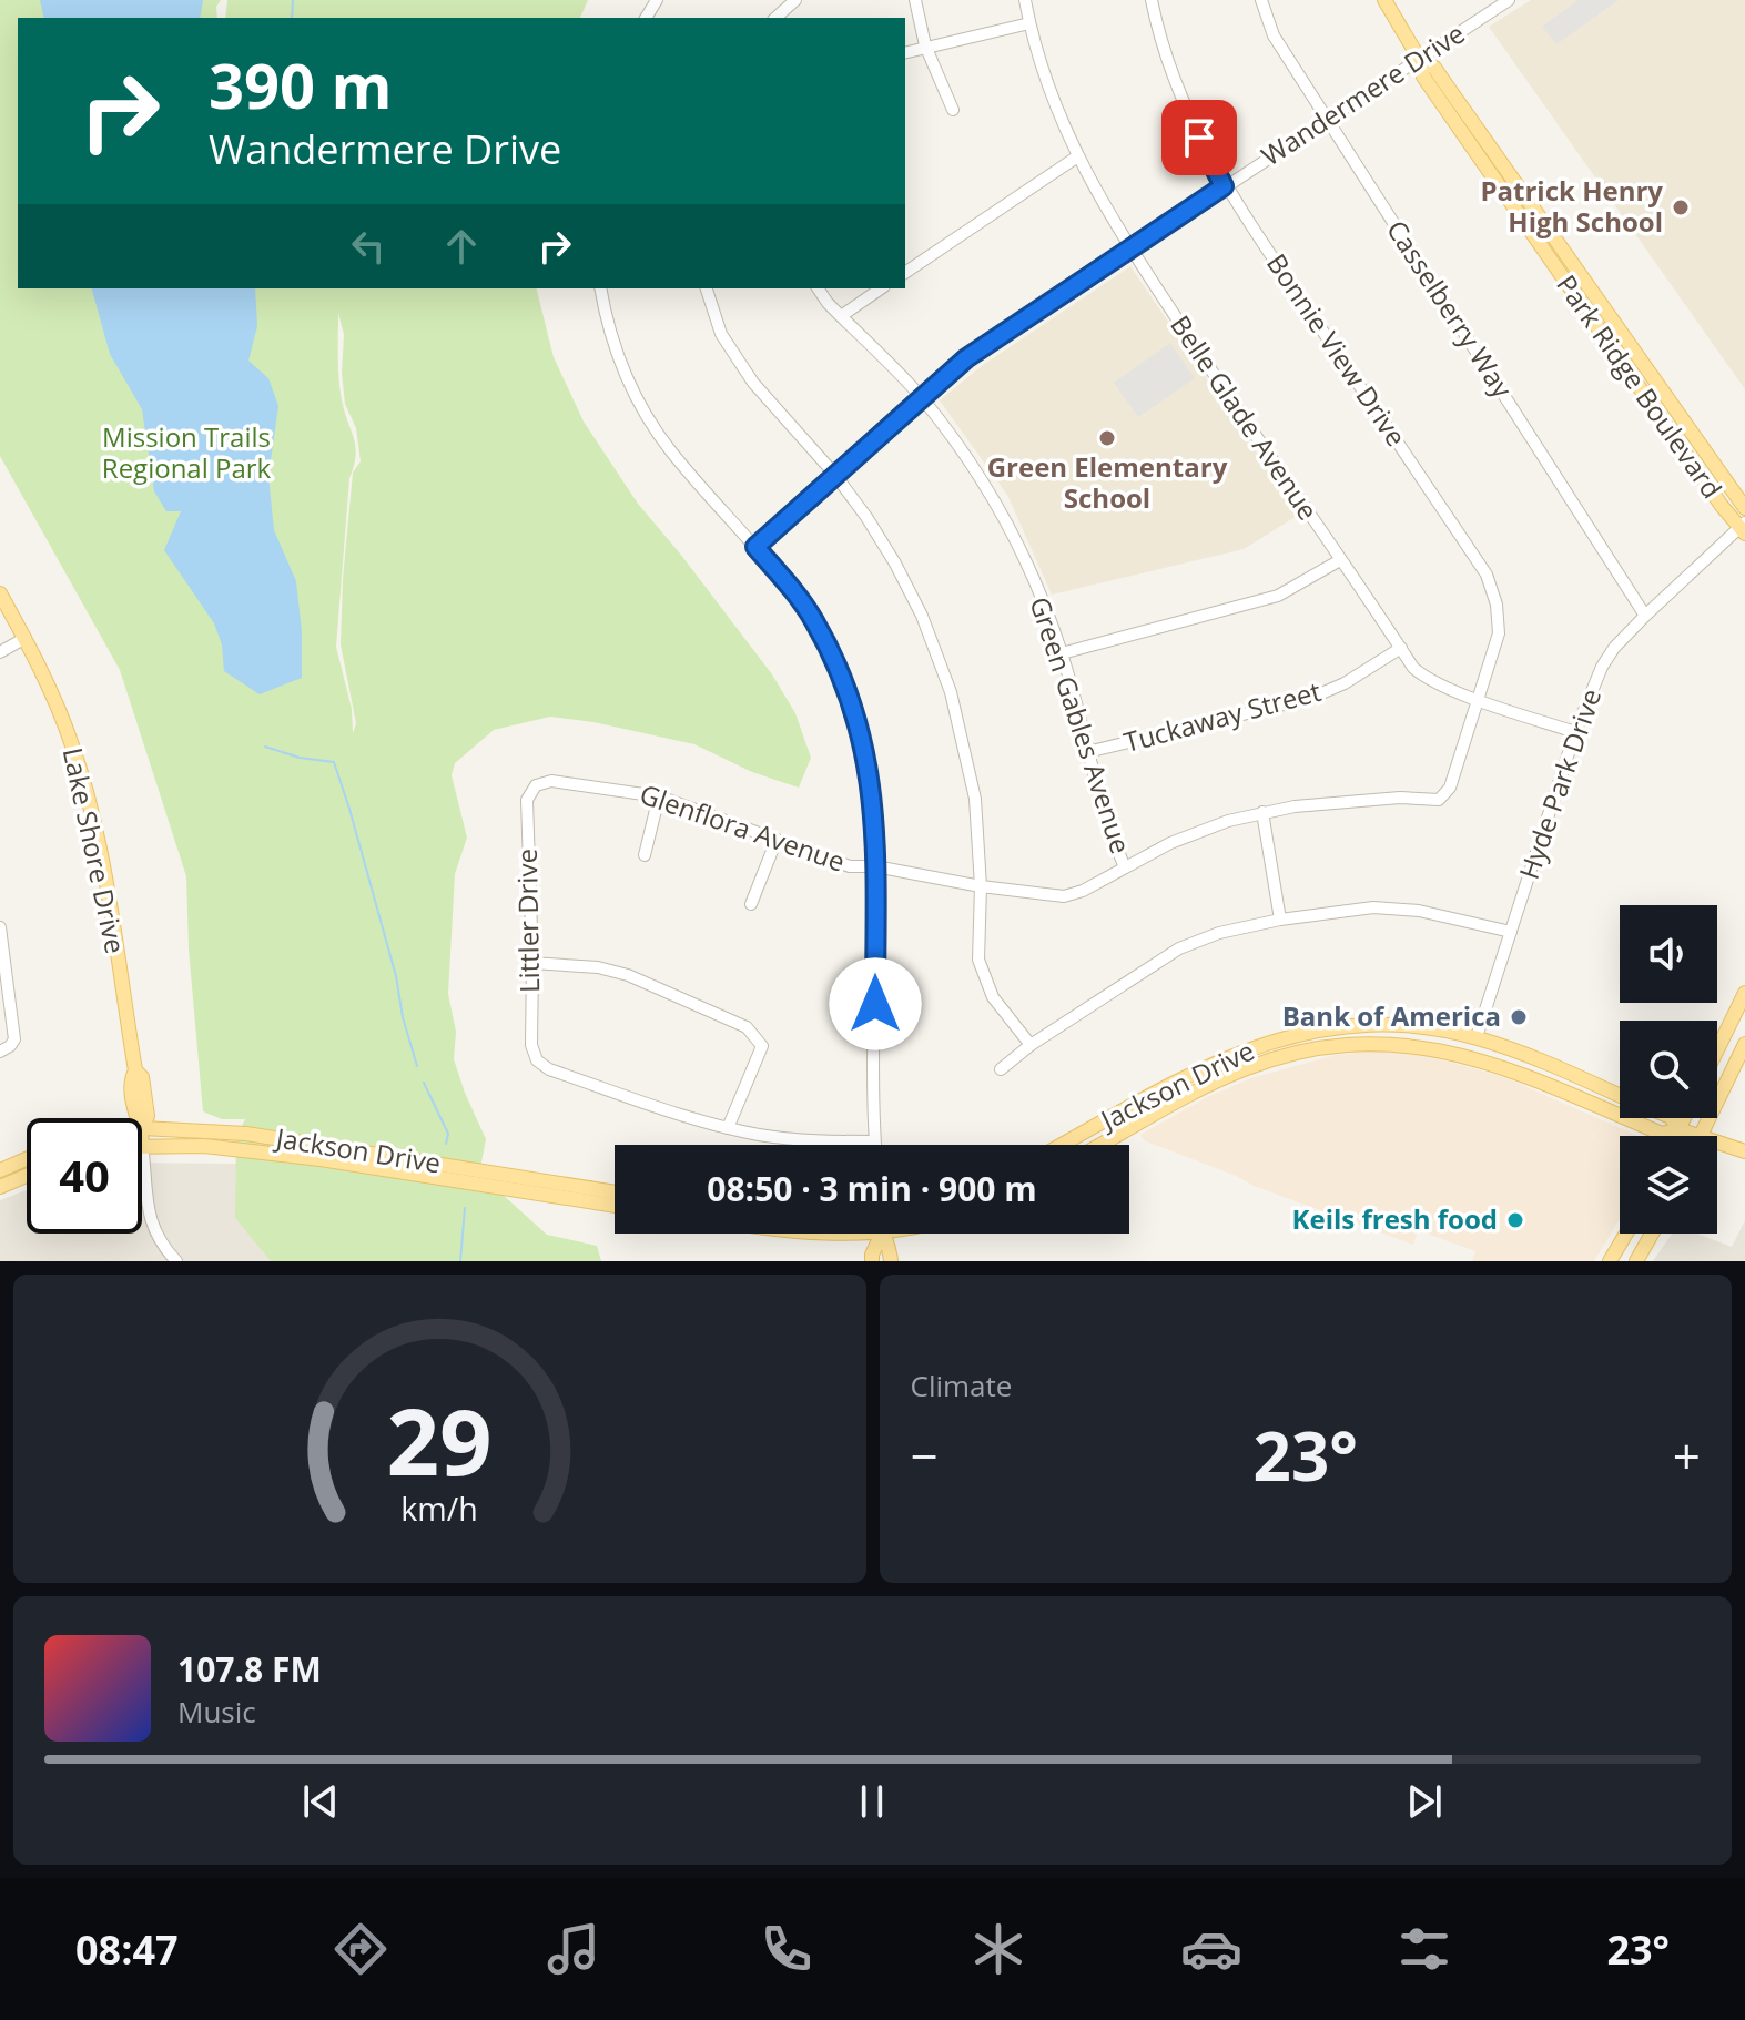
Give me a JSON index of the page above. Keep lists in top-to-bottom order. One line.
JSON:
{"streets":{"main road":["Park Ridge Boulevard","Lake Shore Drive","Jackson Drive"],"street":["Wandermere Drive","Casselberry Way","Bonnie View Drive","Belle Glade Avenue","Tuckaway Street","Green Gables Avenue","Hyde Park Drive","Glenflora Avenue","Littler Drive"]},"crossings":[["Wandermere Drive","Casselberry Way"],["Wandermere Drive","Bonnie View Drive"],["Wandermere Drive","Park Ridge Boulevard"],["Wandermere Drive","Belle Glade Avenue"],["Wandermere Drive","Green Gables Avenue"],["Casselberry Way","Hyde Park Drive"],["Bonnie View Drive","Belle Glade Avenue"],["Bonnie View Drive","Glenflora Avenue"],["Park Ridge Boulevard","Hyde Park Drive"],["Belle Glade Avenue","Tuckaway Street"],["Belle Glade Avenue","Hyde Park Drive"],["Belle Glade Avenue","Glenflora Avenue"],["Tuckaway Street","Green Gables Avenue"],["Green Gables Avenue","Glenflora Avenue"],["Hyde Park Drive","Jackson Drive"],["Glenflora Avenue","Littler Drive"],["Lake Shore Drive","Jackson Drive"]],"parks":["Mission Trails Regional Park"],"places":["Patrick Henry High School","Green Elementary School","Bank of America","Keils fresh food"],"page":{"turn":["390 m","Wandermere Drive"],"limit":"40","trip":"08:50 · 3 min · 900 m","tile":"Climate","heat":["−","23°","+"],"song":["107.8 FM","Music"],"tabs":["08:47","23°"],"gauge":["29","km/h"]}}
